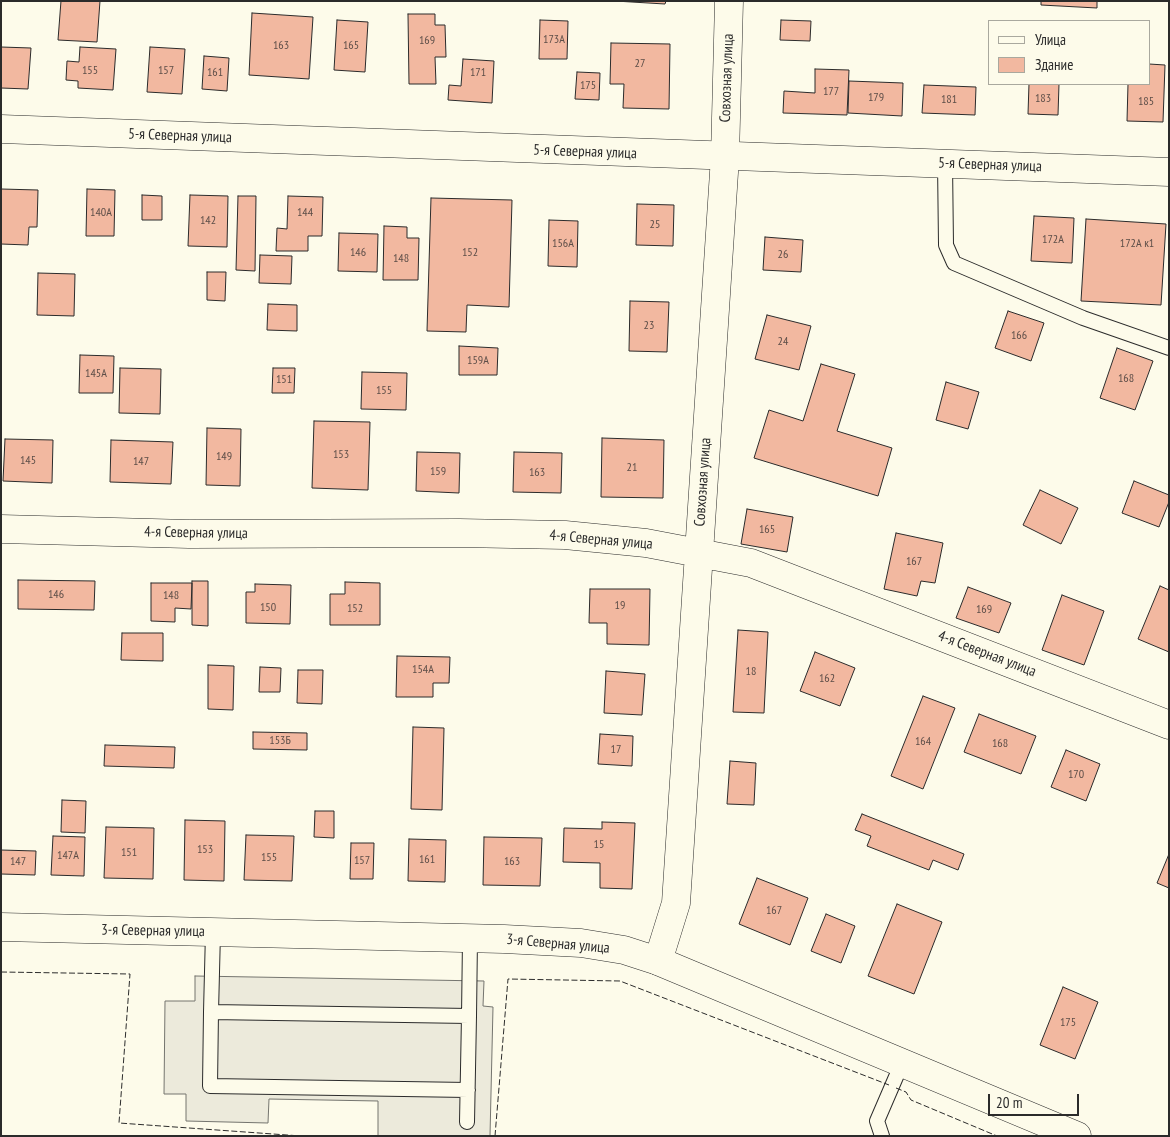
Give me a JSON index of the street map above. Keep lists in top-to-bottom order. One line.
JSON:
{"streets":{"street":["Совхозная улица","5-я Северная улица","4-я Северная улица","3-я Северная улица"]},"crossings":[["Совхозная улица","5-я Северная улица"],["Совхозная улица","4-я Северная улица"],["Совхозная улица","3-я Северная улица"]],"house_numbers":["173А","169","163","165","27","155","157","161","171","175","177","179","183","181","185","140А","144","142","25","172А","156А","172А к1","146","152","26","148","23","166","24","159А","145А","168","151","155","153","149","145","147","21","159","163","165","167","146","148","19","150","152","169","154А","18","162","153Б","164","168","17","170","15","153","151","147А","155","161","157","147","163","167","175"],"legend":["Улица","Здание"],"scale_bar":"20 m"}
